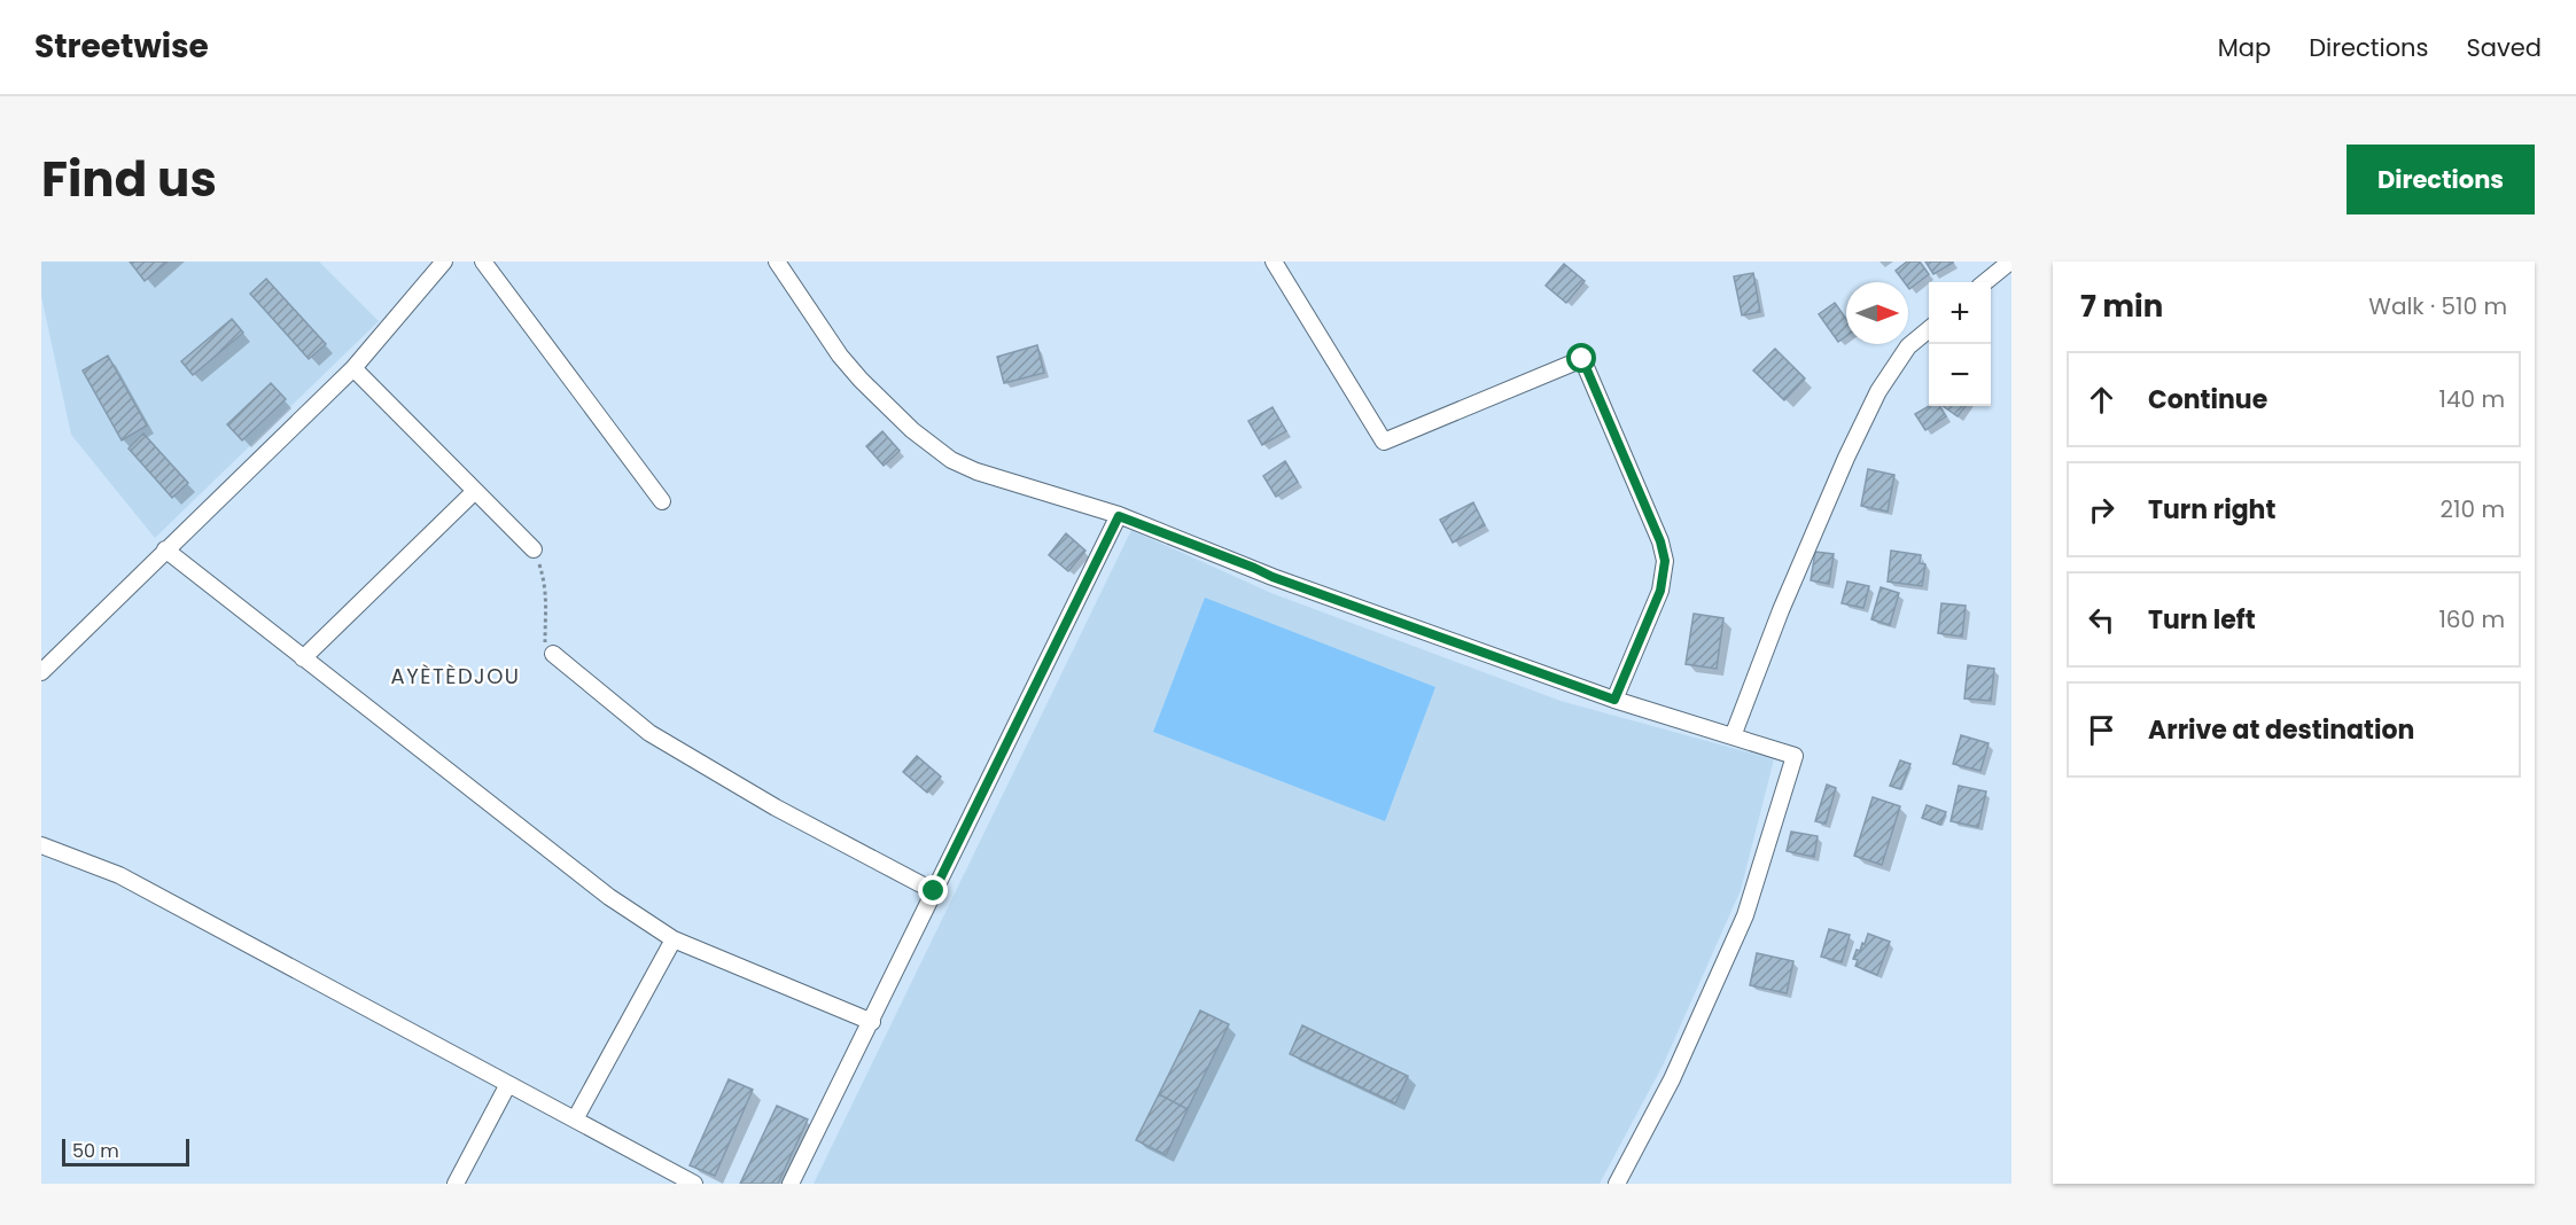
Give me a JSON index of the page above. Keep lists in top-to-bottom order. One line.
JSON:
{"districts":["AYÈTÈDJOU"],"scale_bar":"50 m","north":"right","page":{"header":"Streetwise","nav":["Map","Directions","Saved"],"title":"Find us","buttons":"Directions","heading":["7 min","Walk · 510 m"],"map_buttons":["+","−"],"list":[["Continue","140 m"],["Turn right","210 m"],["Turn left","160 m"],"Arrive at destination"],"scale":"50 m"}}
